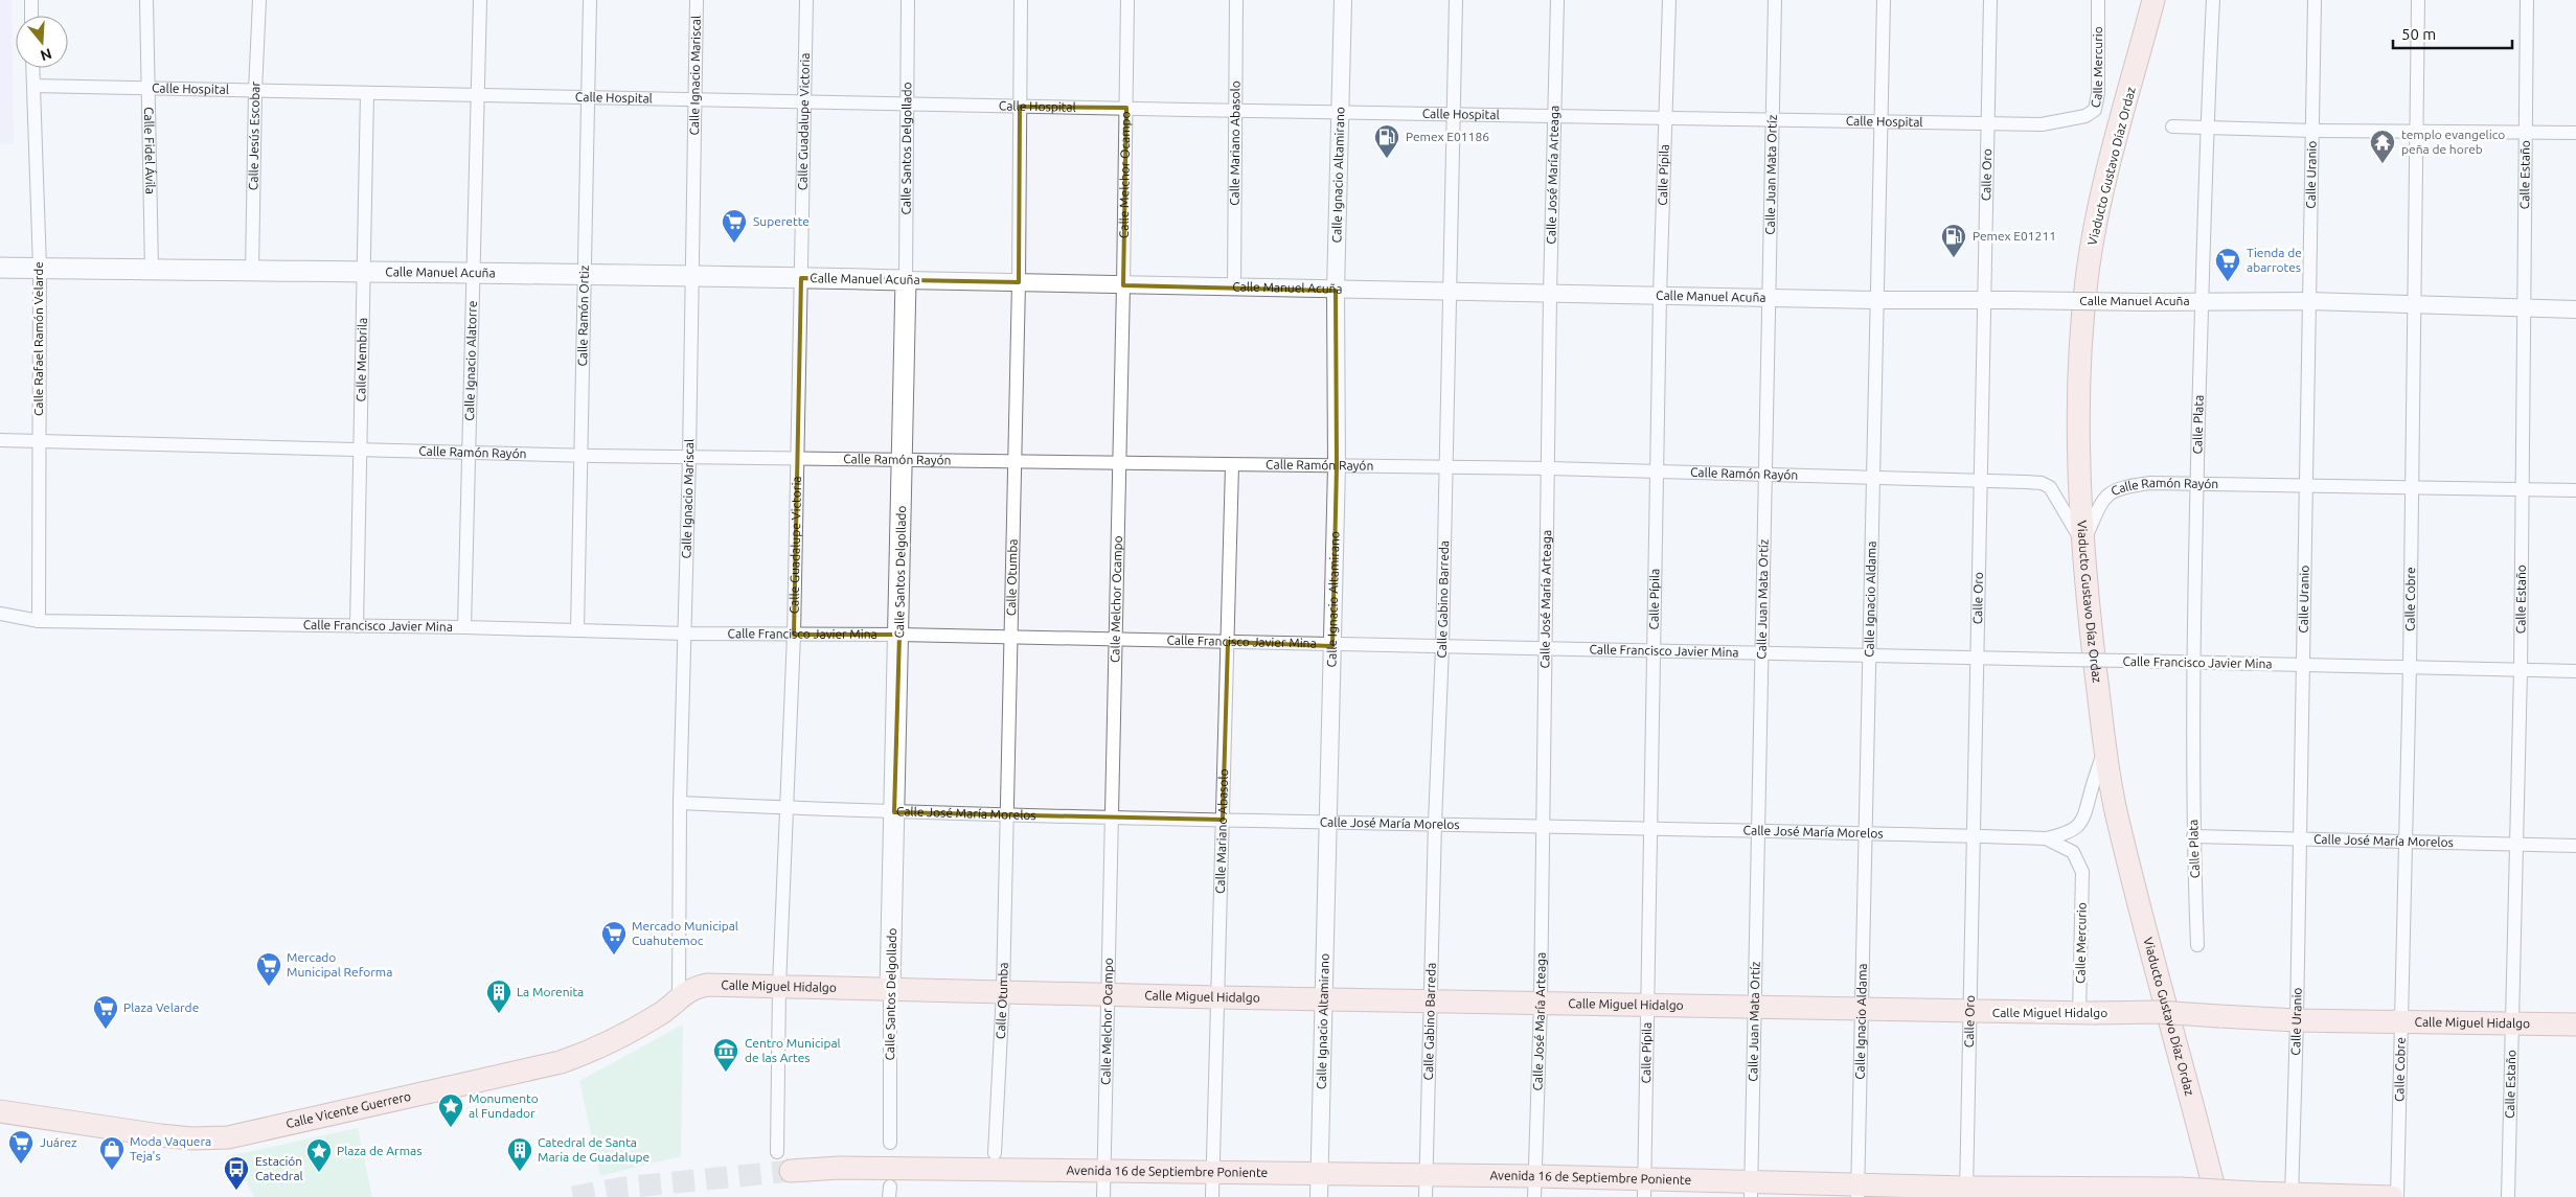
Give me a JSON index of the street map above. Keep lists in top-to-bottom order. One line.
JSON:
{"streets":{"main road":["Calle Santos Delgollado","Viaducto Gustavo Díaz Ordaz","Calle Manuel Acuña","Calle Miguel Hidalgo","Calle Vicente Guerrero","Avenida 16 de Septiembre Poniente"],"street":["Calle Mercurio","Calle Ignacio Mariscal","Calle Hospital","Calle Guadalupe Victoria","Calle Jesús Escobar","Calle Mariano Abasolo","Calle Fidel Ávila","Calle Melchor Ocampo","Calle Ignacio Altamirano","Calle José María Arteaga","Calle Pípila","Calle Juan Mata Ortíz","Calle Oro","Calle Uranio","Calle Estaño","Calle Ramón Ortiz","Calle Rafael Ramón Velarde","Calle Membrila","Calle Ignacio Alatorre","Calle Plata","Calle Ramón Rayón","Calle Otumba","Calle Gabino Barreda","Calle Ignacio Aldama","Calle Cobre","Calle Francisco Javier Mina","Calle José María Morelos"]},"crossings":[["Calle Mercurio","Calle Hospital"],["Calle Mercurio","Calle José María Morelos"],["Calle Mercurio","Calle Miguel Hidalgo"],["Calle Ignacio Mariscal","Calle Hospital"],["Calle Ignacio Mariscal","Calle Manuel Acuña"],["Calle Ignacio Mariscal","Calle Ramón Rayón"],["Calle Ignacio Mariscal","Calle Francisco Javier Mina"],["Calle Ignacio Mariscal","Calle José María Morelos"],["Calle Ignacio Mariscal","Calle Miguel Hidalgo"],["Calle Ignacio Mariscal","Calle Vicente Guerrero"],["Calle Hospital","Calle Guadalupe Victoria"],["Calle Hospital","Calle Jesús Escobar"],["Calle Hospital","Calle Mariano Abasolo"],["Calle Hospital","Calle Santos Delgollado"],["Calle Hospital","Calle Fidel Ávila"],["Calle Hospital","Calle Melchor Ocampo"],["Calle Hospital","Calle Ignacio Altamirano"],["Calle Hospital","Calle José María Arteaga"],["Calle Hospital","Calle Pípila"],["Calle Hospital","Calle Juan Mata Ortíz"],["Calle Hospital","Calle Oro"],["Calle Hospital","Calle Ramón Ortiz"],["Calle Hospital","Calle Rafael Ramón Velarde"],["Calle Hospital","Calle Membrila"],["Calle Hospital","Calle Ignacio Alatorre"],["Calle Hospital","Calle Otumba"],["Calle Hospital","Calle Gabino Barreda"],["Calle Hospital","Calle Ignacio Aldama"],["Calle Guadalupe Victoria","Calle Manuel Acuña"],["Calle Guadalupe Victoria","Calle Ramón Rayón"],["Calle Guadalupe Victoria","Calle Francisco Javier Mina"],["Calle Guadalupe Victoria","Calle José María Morelos"],["Calle Guadalupe Victoria","Calle Miguel Hidalgo"],["Calle Jesús Escobar","Calle Manuel Acuña"],["Calle Mariano Abasolo","Calle Manuel Acuña"],["Calle Mariano Abasolo","Calle Ramón Rayón"],["Calle Mariano Abasolo","Calle Francisco Javier Mina"],["Calle Mariano Abasolo","Calle José María Morelos"],["Calle Mariano Abasolo","Calle Miguel Hidalgo"],["Calle Mariano Abasolo","Avenida 16 de Septiembre Poniente"],["Calle Santos Delgollado","Calle Manuel Acuña"],["Calle Santos Delgollado","Calle Ramón Rayón"],["Calle Santos Delgollado","Calle Francisco Javier Mina"],["Calle Santos Delgollado","Calle José María Morelos"],["Calle Santos Delgollado","Calle Miguel Hidalgo"],["Calle Fidel Ávila","Calle Manuel Acuña"],["Viaducto Gustavo Díaz Ordaz","Calle Ramón Rayón"],["Calle Melchor Ocampo","Calle Manuel Acuña"],["Calle Melchor Ocampo","Calle Ramón Rayón"],["Calle Melchor Ocampo","Calle Francisco Javier Mina"],["Calle Melchor Ocampo","Calle José María Morelos"],["Calle Melchor Ocampo","Calle Miguel Hidalgo"],["Calle Melchor Ocampo","Avenida 16 de Septiembre Poniente"],["Calle Ignacio Altamirano","Calle Manuel Acuña"],["Calle Ignacio Altamirano","Calle Ramón Rayón"],["Calle Ignacio Altamirano","Calle Francisco Javier Mina"],["Calle Ignacio Altamirano","Calle José María Morelos"],["Calle Ignacio Altamirano","Calle Miguel Hidalgo"],["Calle Ignacio Altamirano","Avenida 16 de Septiembre Poniente"],["Calle José María Arteaga","Calle Manuel Acuña"],["Calle José María Arteaga","Calle Ramón Rayón"],["Calle José María Arteaga","Calle Francisco Javier Mina"],["Calle José María Arteaga","Calle José María Morelos"],["Calle José María Arteaga","Calle Miguel Hidalgo"],["Calle José María Arteaga","Avenida 16 de Septiembre Poniente"],["Calle Pípila","Calle Manuel Acuña"],["Calle Pípila","Calle Ramón Rayón"],["Calle Pípila","Calle Francisco Javier Mina"],["Calle Pípila","Calle José María Morelos"],["Calle Pípila","Calle Miguel Hidalgo"],["Calle Pípila","Avenida 16 de Septiembre Poniente"],["Calle Juan Mata Ortíz","Calle Manuel Acuña"],["Calle Juan Mata Ortíz","Calle Ramón Rayón"],["Calle Juan Mata Ortíz","Calle Francisco Javier Mina"],["Calle Juan Mata Ortíz","Calle José María Morelos"],["Calle Juan Mata Ortíz","Calle Miguel Hidalgo"],["Calle Juan Mata Ortíz","Avenida 16 de Septiembre Poniente"],["Calle Oro","Calle Manuel Acuña"],["Calle Oro","Calle Ramón Rayón"],["Calle Oro","Calle Francisco Javier Mina"],["Calle Oro","Calle José María Morelos"],["Calle Oro","Calle Miguel Hidalgo"],["Calle Oro","Avenida 16 de Septiembre Poniente"],["Calle Uranio","Calle Manuel Acuña"],["Calle Uranio","Calle Ramón Rayón"],["Calle Uranio","Calle Francisco Javier Mina"],["Calle Uranio","Calle José María Morelos"],["Calle Uranio","Calle Miguel Hidalgo"],["Calle Uranio","Avenida 16 de Septiembre Poniente"],["Calle Estaño","Calle Manuel Acuña"],["Calle Estaño","Calle Ramón Rayón"],["Calle Estaño","Calle Francisco Javier Mina"],["Calle Estaño","Calle José María Morelos"],["Calle Estaño","Calle Miguel Hidalgo"],["Calle Manuel Acuña","Calle Ramón Ortiz"],["Calle Manuel Acuña","Calle Rafael Ramón Velarde"],["Calle Manuel Acuña","Calle Membrila"],["Calle Manuel Acuña","Calle Ignacio Alatorre"],["Calle Manuel Acuña","Calle Plata"],["Calle Manuel Acuña","Calle Otumba"],["Calle Manuel Acuña","Calle Gabino Barreda"],["Calle Manuel Acuña","Calle Ignacio Aldama"],["Calle Manuel Acuña","Calle Cobre"],["Calle Ramón Ortiz","Calle Ramón Rayón"],["Calle Ramón Ortiz","Calle Francisco Javier Mina"],["Calle Rafael Ramón Velarde","Calle Ramón Rayón"],["Calle Rafael Ramón Velarde","Calle Francisco Javier Mina"],["Calle Membrila","Calle Ramón Rayón"],["Calle Membrila","Calle Francisco Javier Mina"],["Calle Ignacio Alatorre","Calle Ramón Rayón"],["Calle Ignacio Alatorre","Calle Francisco Javier Mina"],["Calle Plata","Calle Ramón Rayón"],["Calle Plata","Calle Francisco Javier Mina"],["Calle Plata","Calle José María Morelos"],["Calle Ramón Rayón","Calle Otumba"],["Calle Ramón Rayón","Calle Gabino Barreda"],["Calle Ramón Rayón","Calle Ignacio Aldama"],["Calle Ramón Rayón","Calle Cobre"],["Calle Otumba","Calle Francisco Javier Mina"],["Calle Otumba","Calle José María Morelos"],["Calle Otumba","Calle Miguel Hidalgo"],["Calle Gabino Barreda","Calle Francisco Javier Mina"],["Calle Gabino Barreda","Calle José María Morelos"],["Calle Gabino Barreda","Calle Miguel Hidalgo"],["Calle Gabino Barreda","Avenida 16 de Septiembre Poniente"],["Calle Ignacio Aldama","Calle Francisco Javier Mina"],["Calle Ignacio Aldama","Calle José María Morelos"],["Calle Ignacio Aldama","Calle Miguel Hidalgo"],["Calle Ignacio Aldama","Avenida 16 de Septiembre Poniente"],["Calle Cobre","Calle Francisco Javier Mina"],["Calle Cobre","Calle José María Morelos"],["Calle Cobre","Calle Miguel Hidalgo"],["Calle Miguel Hidalgo","Calle Vicente Guerrero"]],"places":{"fuel station":["Pemex E01186","Pemex E01211"],"temple":["templo evangelico peña de horeb"],"supermarket":["Superette","Tienda de abarrotes","Mercado Municipal Cuahutemoc","Mercado Municipal Reforma","Plaza Velarde","Juárez"],"building":["La Morenita","Catedral de Santa Maria de Guadalupe"],"museum":["Centro Municipal de las Artes"],"place":["Monumento al Fundador","Plaza de Armas"],"shop":["Moda Vaquera Teja's"],"bus stop":["Estación Catedral"]},"scale_bar":"50 m","north":"bottom"}
